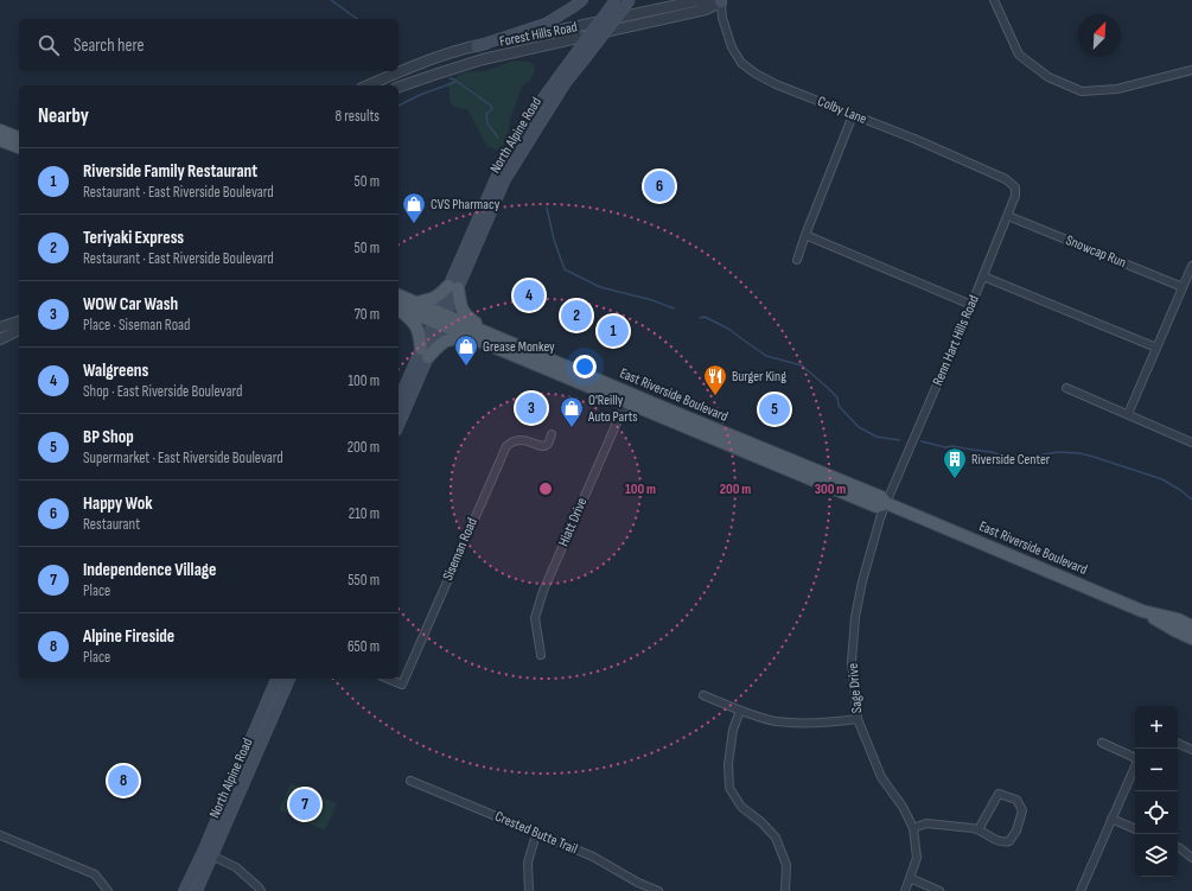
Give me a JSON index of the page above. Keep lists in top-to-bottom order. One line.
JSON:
{"streets":{"main road":["North Alpine Road","East Riverside Boulevard"],"street":["Forest Hills Road","Colby Lane","Snowcap Run","Renn Hart Hills Road","Hiatt Drive","Siseman Road","Sage Drive","Crested Butte Trail"]},"crossings":[["Forest Hills Road","Colby Lane"],["Colby Lane","Renn Hart Hills Road"],["North Alpine Road","East Riverside Boulevard"],["Snowcap Run","Renn Hart Hills Road"],["Renn Hart Hills Road","East Riverside Boulevard"],["Renn Hart Hills Road","Sage Drive"],["East Riverside Boulevard","Hiatt Drive"],["East Riverside Boulevard","Sage Drive"]],"places":{"shop":["CVS Pharmacy","Grease Monkey","O'Reilly Auto Parts"],"restaurant":["Burger King"],"building":["Riverside Center"]},"north":"top right","page":{"search":"Search here","heading":["Nearby","8 results"],"list":[{"mark":"1","name":"Riverside Family Restaurant","note":"Restaurant · East Riverside Boulevard","value":"50 m"},{"mark":"2","name":"Teriyaki Express","note":"Restaurant · East Riverside Boulevard","value":"50 m"},{"mark":"3","name":"WOW Car Wash","note":"Place · Siseman Road","value":"70 m"},{"mark":"4","name":"Walgreens","note":"Shop · East Riverside Boulevard","value":"100 m"},{"mark":"5","name":"BP Shop","note":"Supermarket · East Riverside Boulevard","value":"200 m"},{"mark":"6","name":"Happy Wok","note":"Restaurant","value":"210 m"},{"mark":"7","name":"Independence Village","note":"Place","value":"550 m"},{"mark":"8","name":"Alpine Fireside","note":"Place","value":"650 m"}],"pins":["6","4","2","1","3","5","8","7"],"map_buttons":["+","−"]},"rings":["100 m","200 m","300 m"]}
